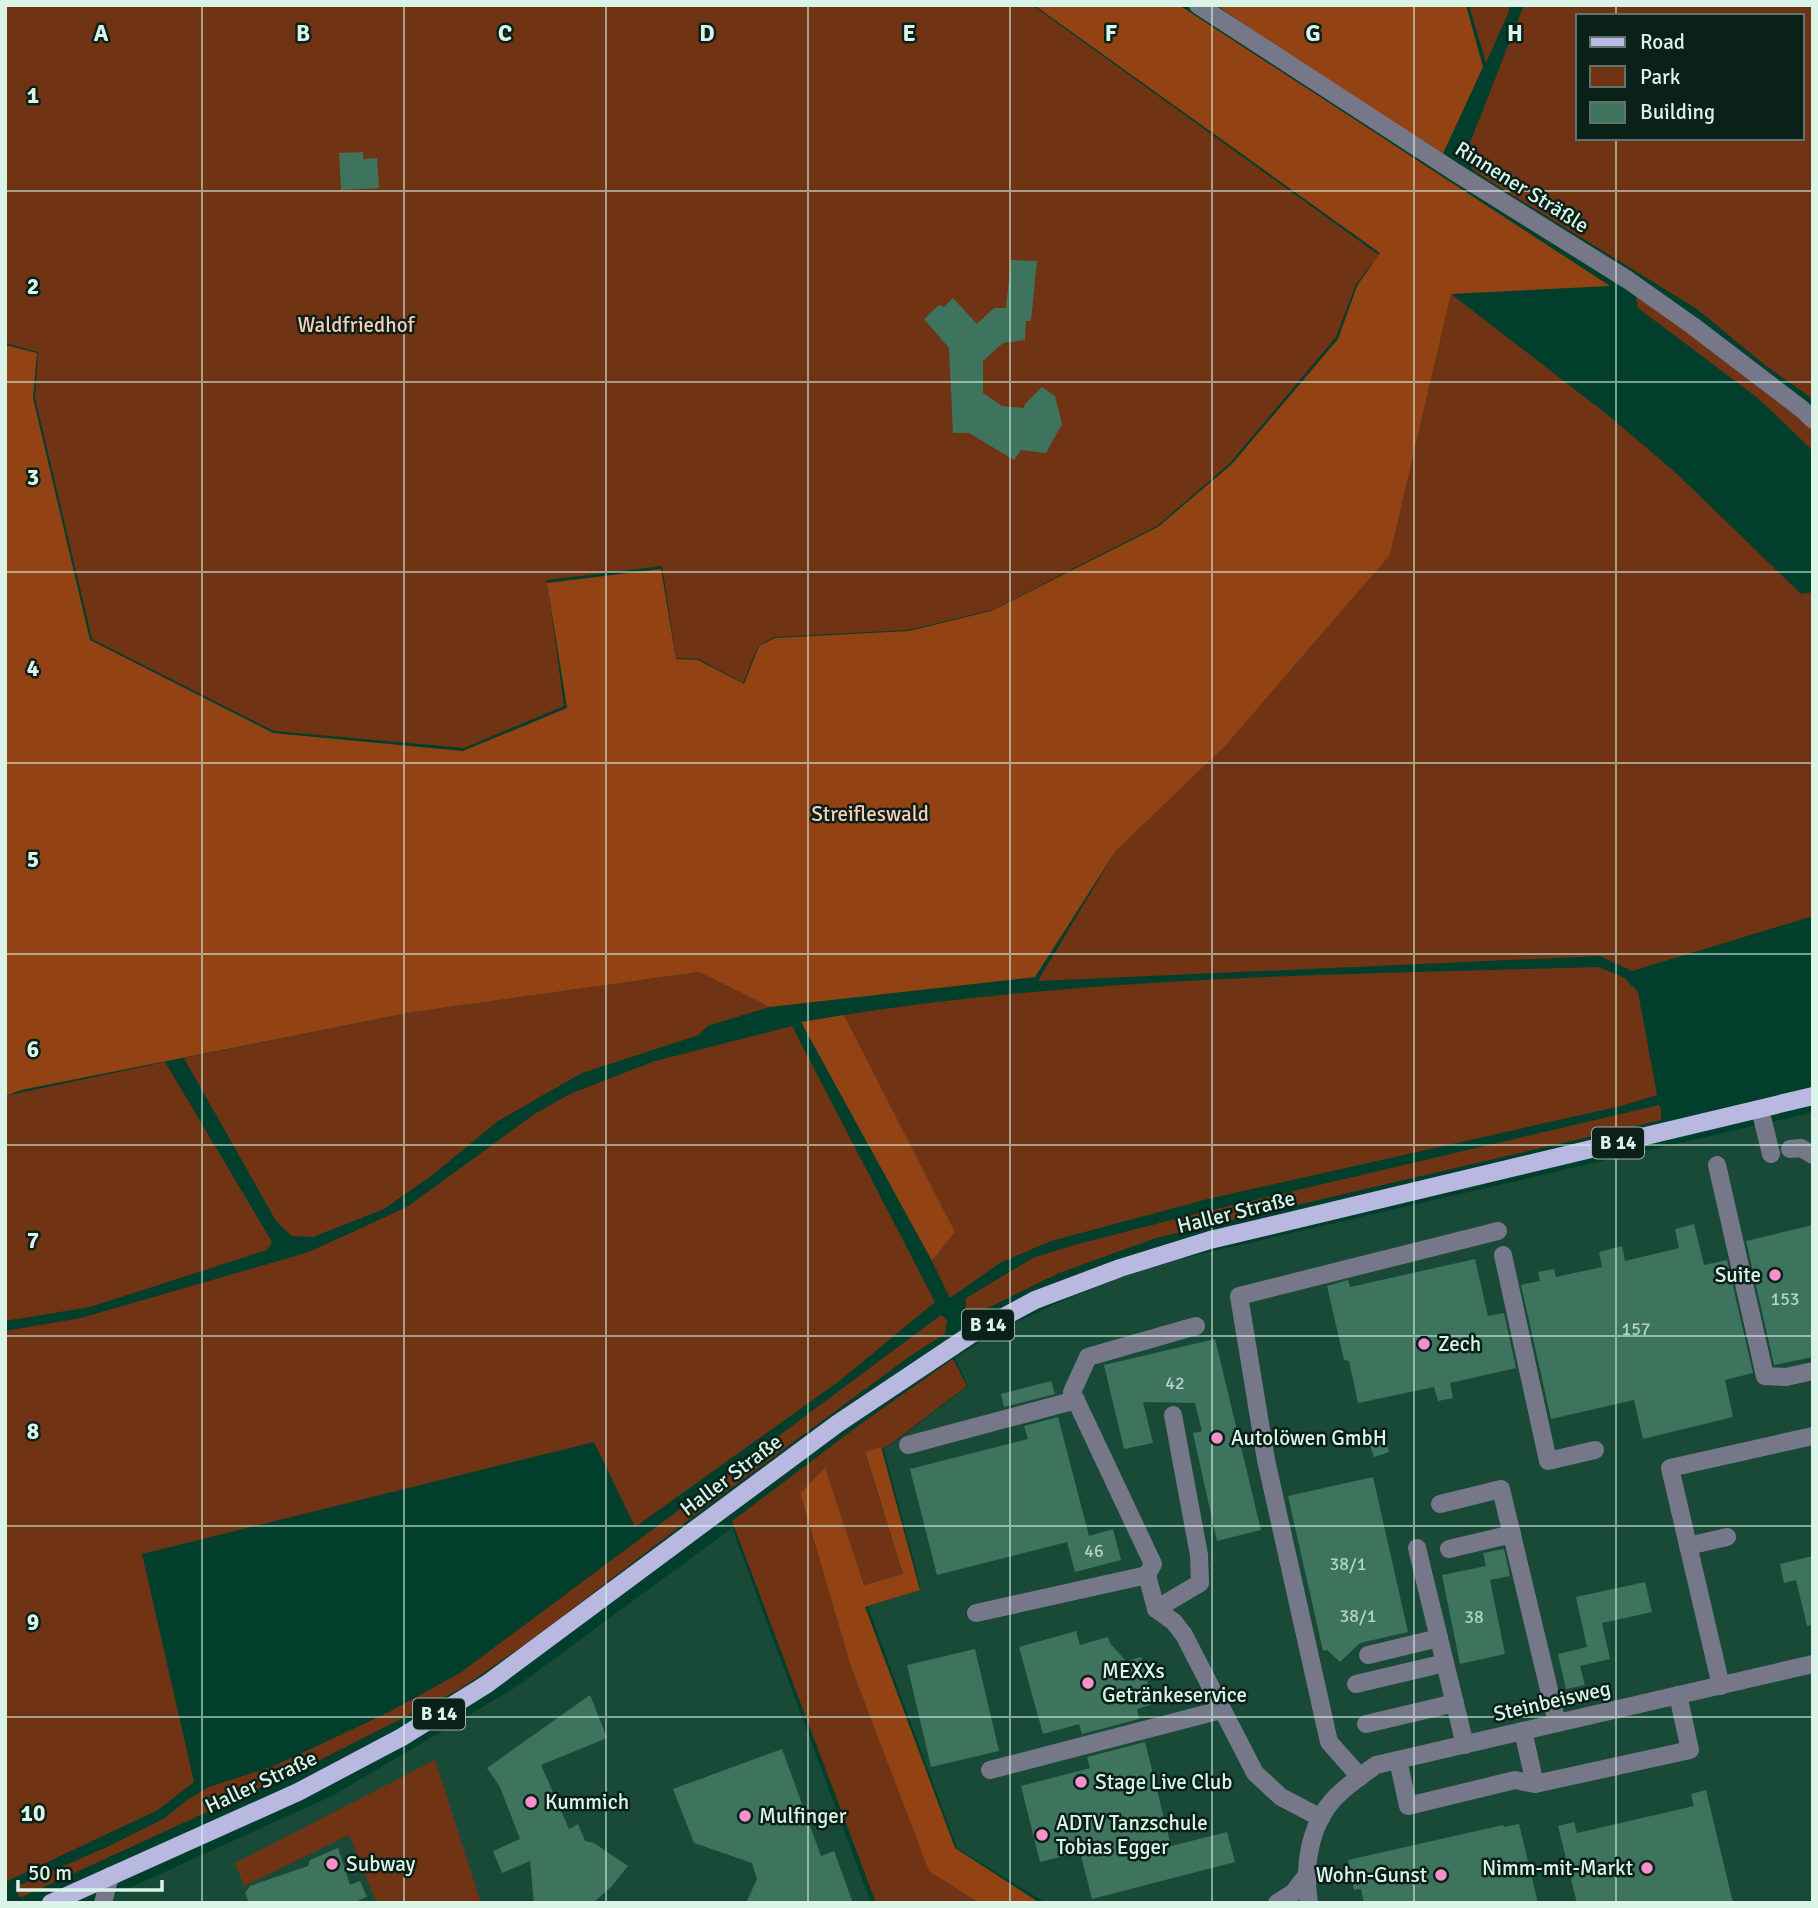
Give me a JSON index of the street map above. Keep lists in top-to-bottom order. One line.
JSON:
{"streets":{"main road":["B 14","Haller Straße"],"street":["Rinnener Sträßle","Steinbeisweg"]},"crossings":[["B 14","Haller Straße"]],"parks":["Waldfriedhof","Streifleswald"],"places":["Suite","Zech","Autolöwen GmbH","MEXXs Getränkeservice","Stage Live Club","Kummich","Mulfinger","ADTV Tanzschule Tobias Egger","Subway","Nimm-mit-Markt","Wohn-Gunst"],"house_numbers":["153","157","42","46","38/1","38/1","38"],"legend":["Road","Park","Building"],"scale_bar":"50 m","grid":{"columns":["A","B","C","D","E","F","G","H"],"rows":["1","2","3","4","5","6","7","8","9","10"]}}
